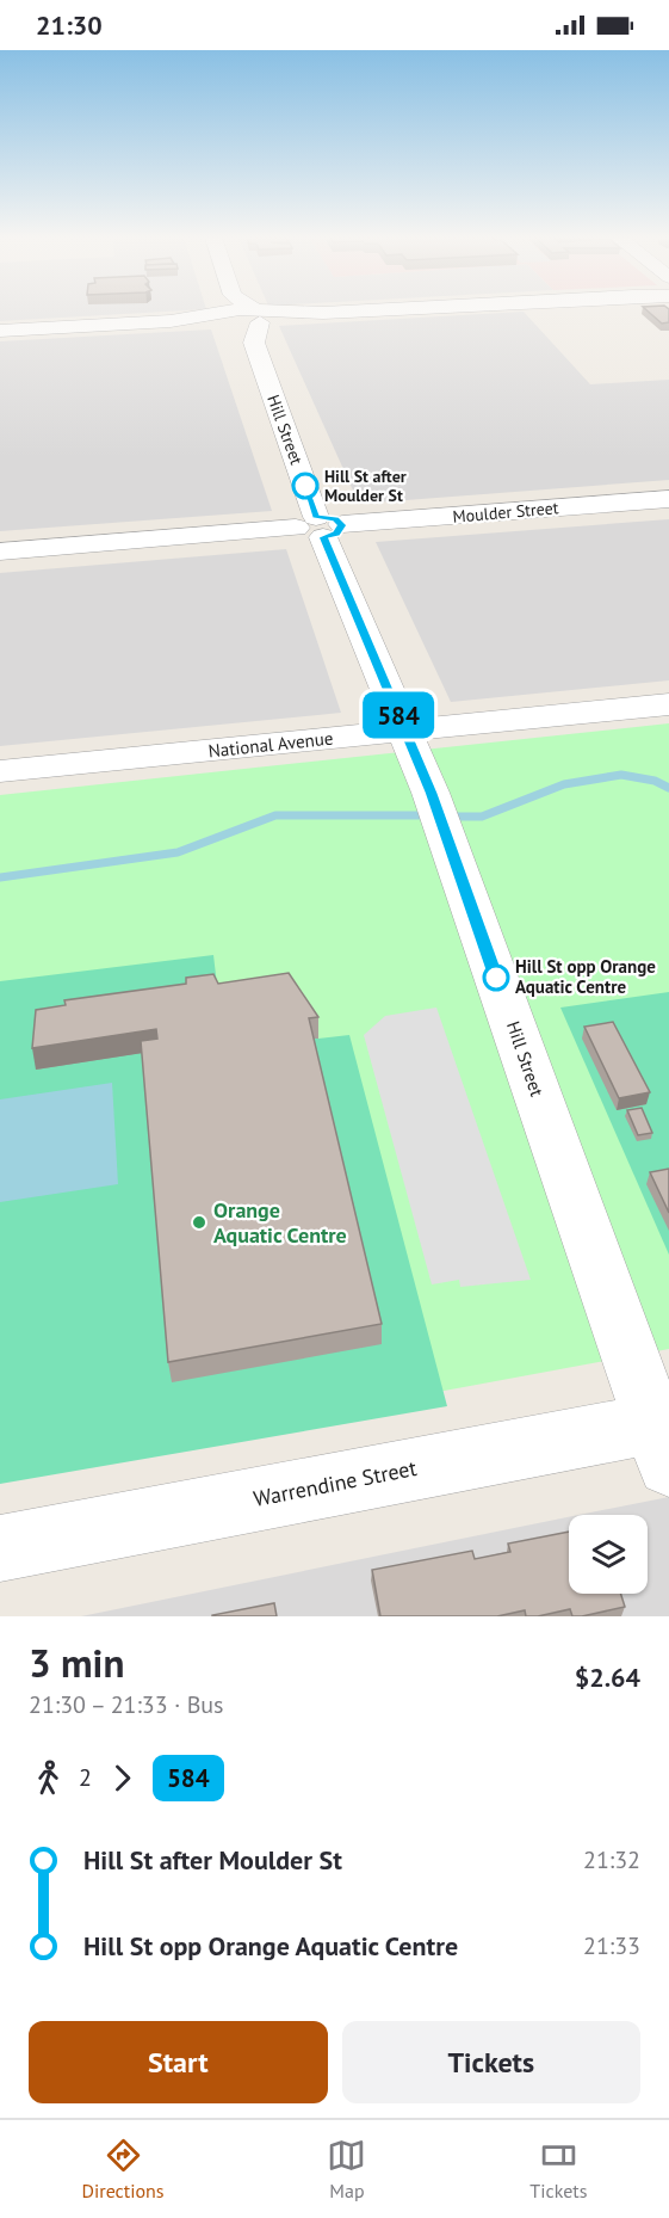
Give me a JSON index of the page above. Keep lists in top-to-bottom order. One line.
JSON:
{"streets":{"street":["Hill Street","Moulder Street","National Avenue","Warrendine Street"]},"crossings":[["Hill Street","Moulder Street"],["Hill Street","National Avenue"],["Hill Street","Warrendine Street"]],"places":["Hill St after Moulder St","Hill St opp Orange Aquatic Centre","Orange Aquatic Centre"],"lines":["bus line 584"],"page":{"status":"21:30","on_map":"584","heading":["3 min","21:30 – 21:33 · Bus","$2.64"],"legs":["2","584"],"list":[{"name":"Hill St after Moulder St","value":"21:32"},{"name":"Hill St opp Orange Aquatic Centre","value":"21:33"}],"buttons":["Start","Tickets"],"tabs":["Directions","Map","Tickets"]}}
